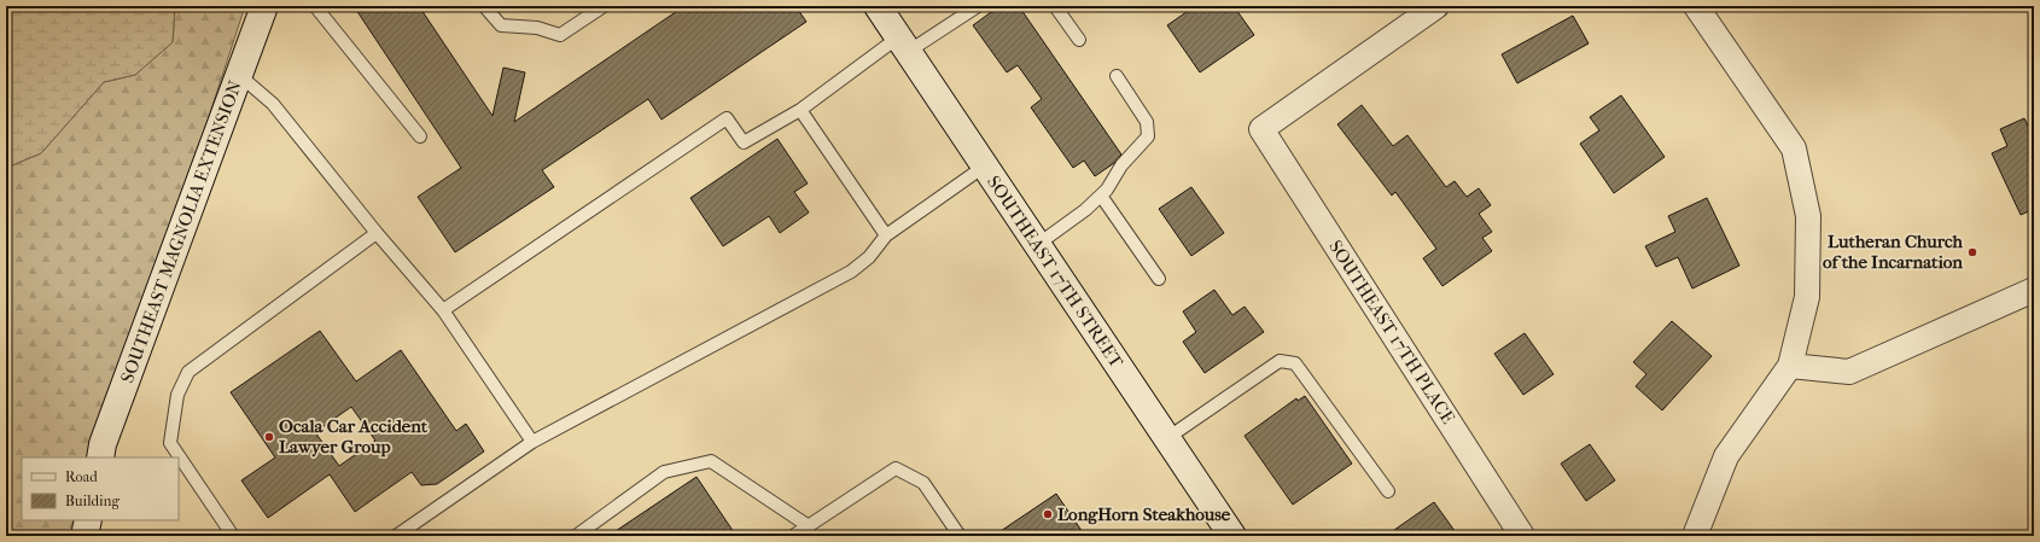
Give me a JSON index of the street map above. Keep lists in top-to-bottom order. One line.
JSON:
{"streets":{"main road":["SOUTHEAST MAGNOLIA EXTENSION","SOUTHEAST 17TH STREET"],"street":["SOUTHEAST 17TH PLACE"]},"places":["Lutheran Church of the Incarnation","Ocala Car Accident Lawyer Group","LongHorn Steakhouse"],"legend":["Road","Building"]}
